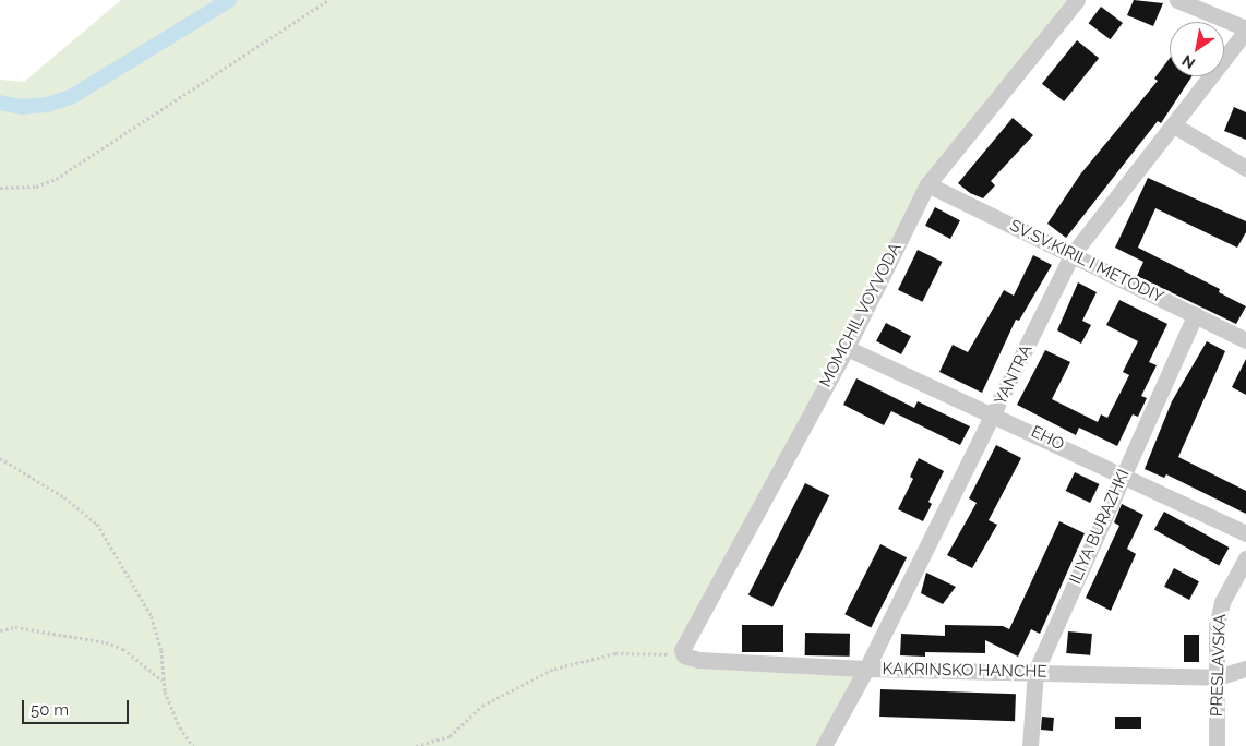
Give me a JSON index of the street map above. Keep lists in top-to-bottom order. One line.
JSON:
{"streets":{"street":["SV.SV.KIRIL I METODIY","MOMCHIL VOYVODA","YANTRA","EHO","ILIYA BURAZHKI","PRESLAVSKA","KAKRINSKO HANCHE"]},"crossings":[["SV.SV.KIRIL I METODIY","MOMCHIL VOYVODA"],["SV.SV.KIRIL I METODIY","YANTRA"],["SV.SV.KIRIL I METODIY","ILIYA BURAZHKI"],["MOMCHIL VOYVODA","EHO"],["MOMCHIL VOYVODA","KAKRINSKO HANCHE"],["YANTRA","EHO"],["YANTRA","KAKRINSKO HANCHE"],["EHO","ILIYA BURAZHKI"],["ILIYA BURAZHKI","KAKRINSKO HANCHE"],["PRESLAVSKA","KAKRINSKO HANCHE"]],"scale_bar":"50 m","north":"bottom left"}
